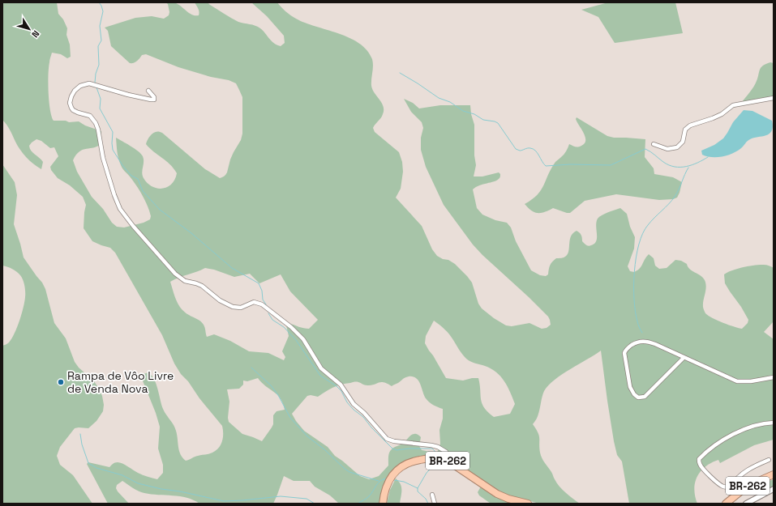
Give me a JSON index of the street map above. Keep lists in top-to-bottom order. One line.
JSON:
{"streets":{"highway":["BR-262"]},"places":["Rampa de Vôo Livre de Venda Nova"],"north":"bottom right"}
